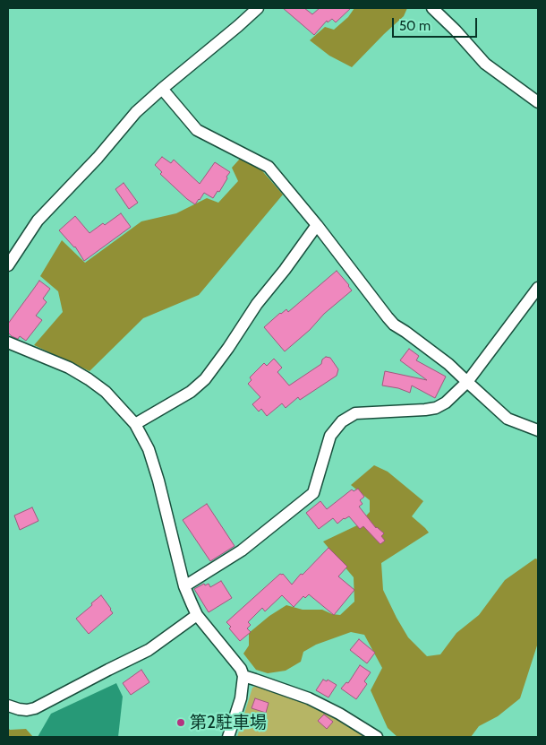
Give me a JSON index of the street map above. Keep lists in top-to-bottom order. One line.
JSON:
{"places":["第2駐車場"],"scale_bar":"50 m"}
